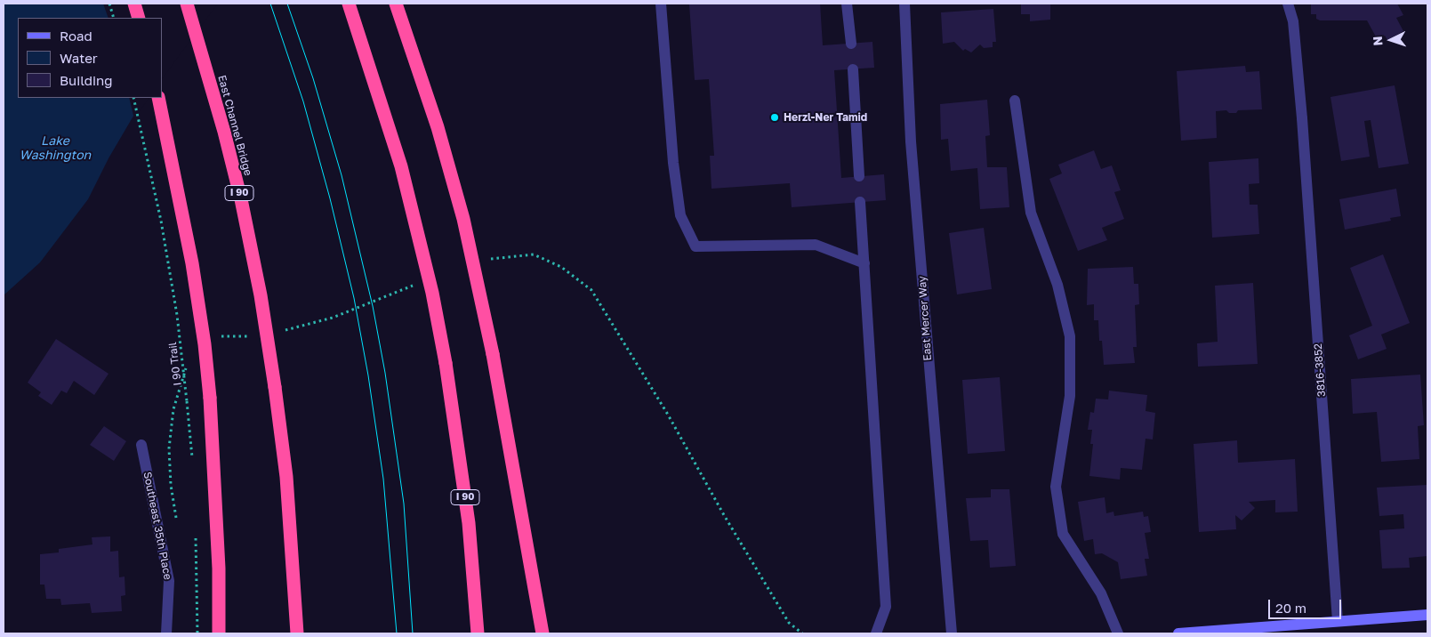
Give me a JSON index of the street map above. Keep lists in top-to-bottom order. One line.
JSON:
{"streets":{"highway":["East Channel Bridge","I 90"],"street":["East Mercer Way","3816-3852","Southeast 35th Place"],"path":["I 90 Trail"]},"water":["Lake Washington"],"places":["Herzl-Ner Tamid"],"legend":["Road","Water","Building"],"scale_bar":"20 m","north":"left"}
